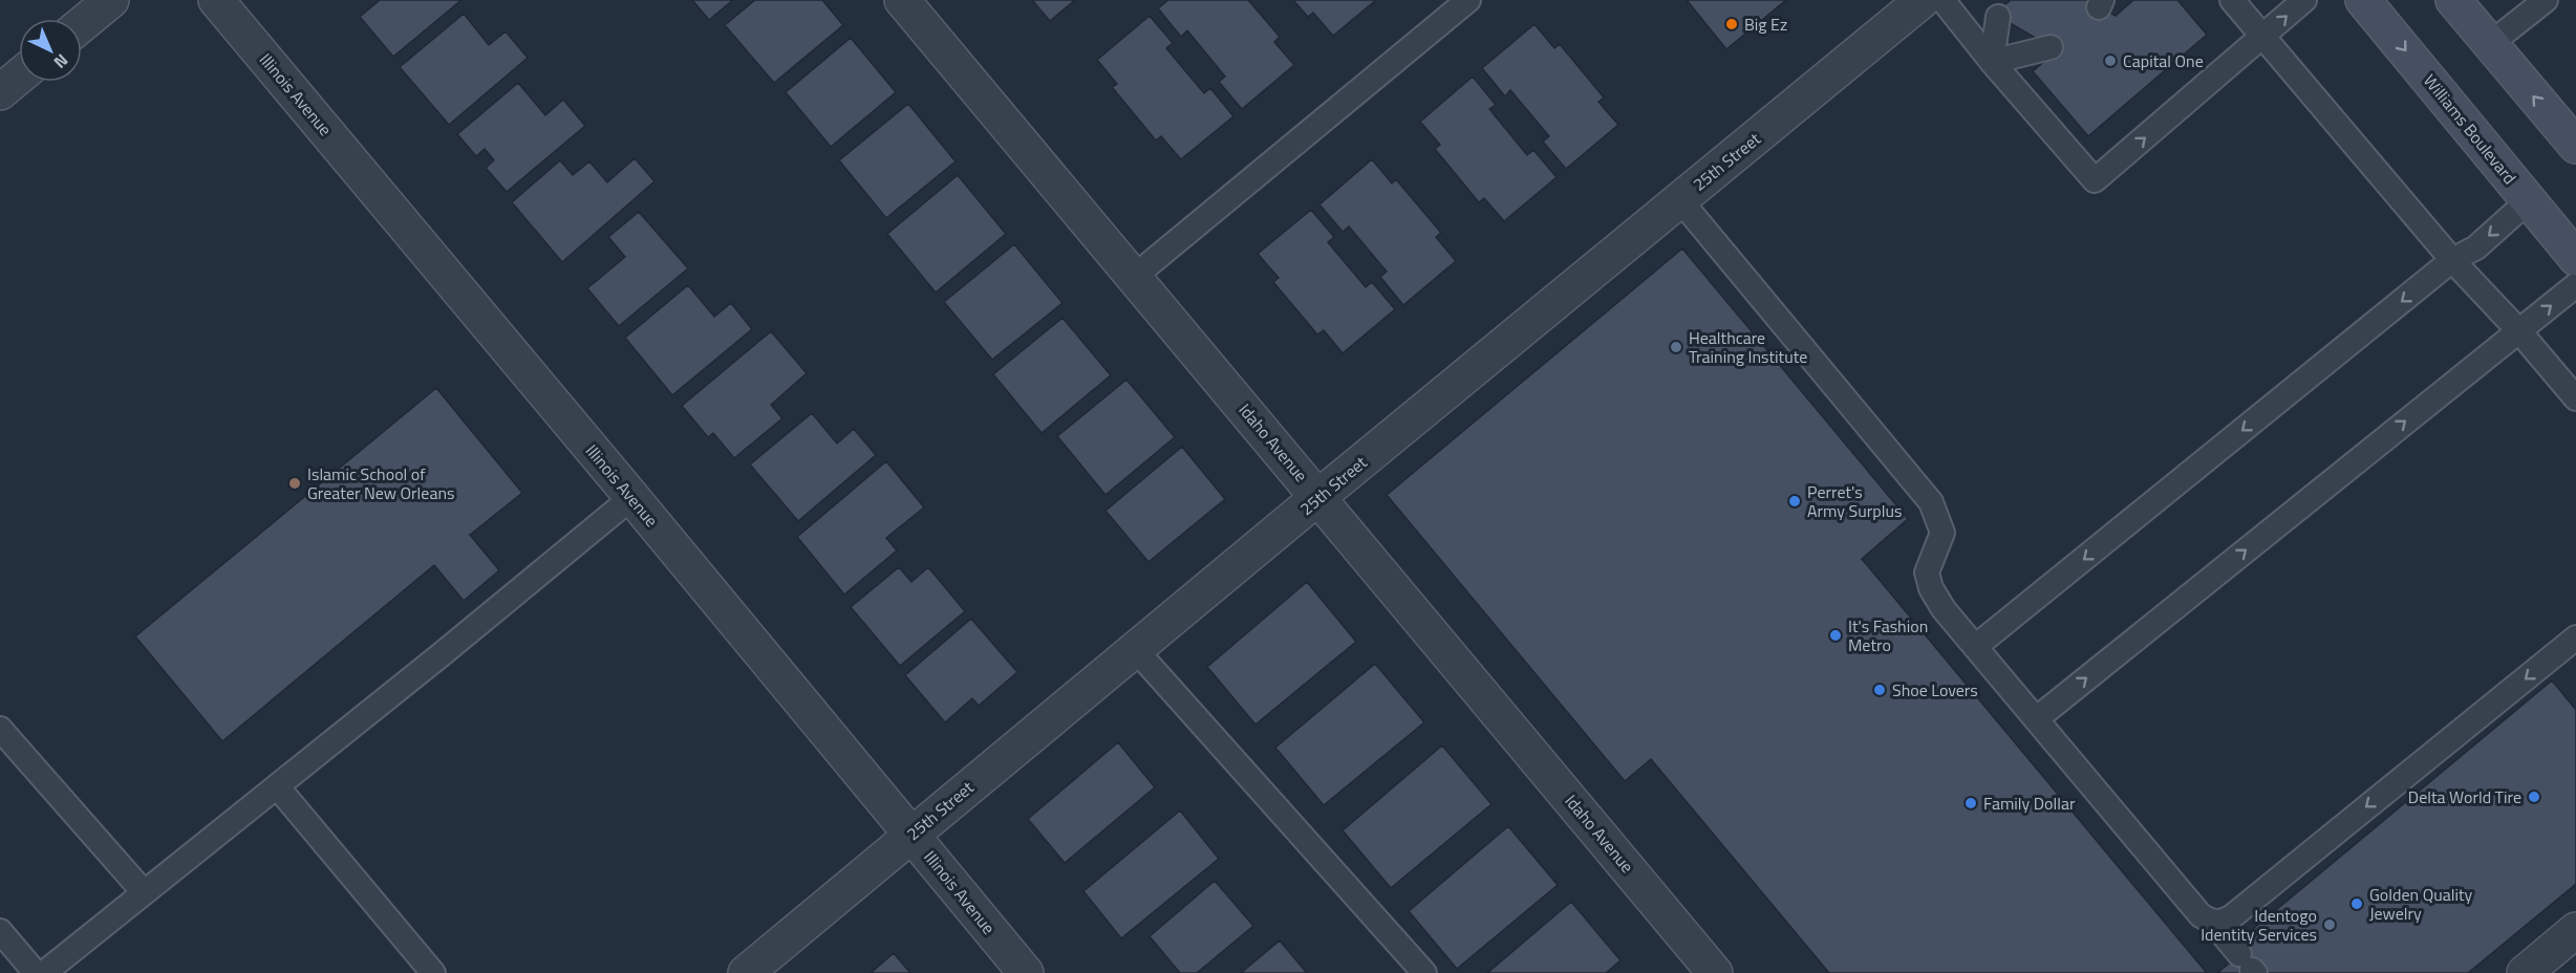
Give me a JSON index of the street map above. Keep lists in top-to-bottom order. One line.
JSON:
{"streets":{"main road":["Williams Boulevard"],"street":["Illinois Avenue","25th Street","Idaho Avenue"]},"crossings":[["Illinois Avenue","25th Street"],["25th Street","Idaho Avenue"]],"places":["Big Ez","Capital One","Healthcare Training Institute","Islamic School of Greater New Orleans","Perret's Army Surplus","It's Fashion Metro","Shoe Lovers","Delta World Tire","Family Dollar","Golden Quality Jewelry","Identogo Identity Services"],"north":"bottom right"}
